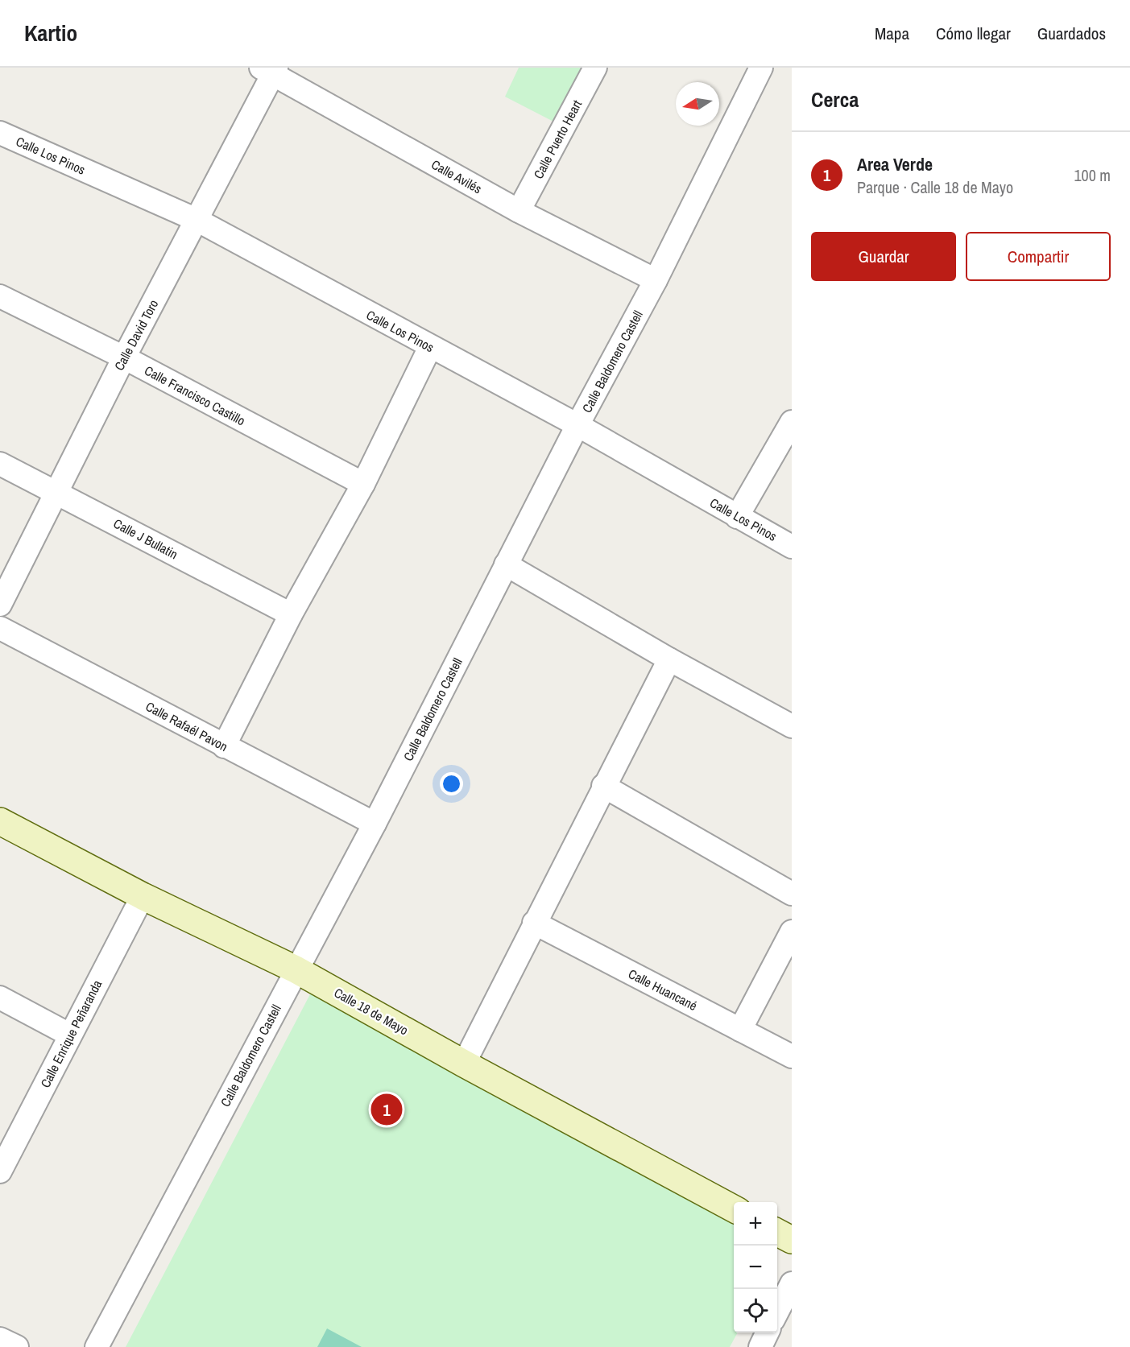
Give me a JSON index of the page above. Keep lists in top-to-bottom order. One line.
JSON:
{"streets":{"street":["Calle Puerto Heart","Calle Los Pinos","Calle Avilés","Calle David Toro","Calle Baldomero Castell","Calle Francisco Castillo","Calle J Bullatin","Calle Rafaél Pavon","Calle Huancané","Calle 18 de Mayo","Calle Enrique Peñaranda"]},"crossings":[["Calle Puerto Heart","Calle Avilés"],["Calle Los Pinos","Calle David Toro"],["Calle Los Pinos","Calle Baldomero Castell"],["Calle Avilés","Calle David Toro"],["Calle Avilés","Calle Baldomero Castell"],["Calle David Toro","Calle Francisco Castillo"],["Calle David Toro","Calle J Bullatin"],["Calle Baldomero Castell","Calle Rafaél Pavon"],["Calle Baldomero Castell","Calle 18 de Mayo"],["Calle 18 de Mayo","Calle Enrique Peñaranda"]],"north":"left","page":{"header":"Kartio","nav":["Mapa","Cómo llegar","Guardados"],"heading":"Cerca","list":[{"mark":"1","name":"Area Verde","note":"Parque · Calle 18 de Mayo","value":"100 m"}],"buttons":["Guardar","Compartir"],"pins":"1","map_buttons":["+","−"]}}
